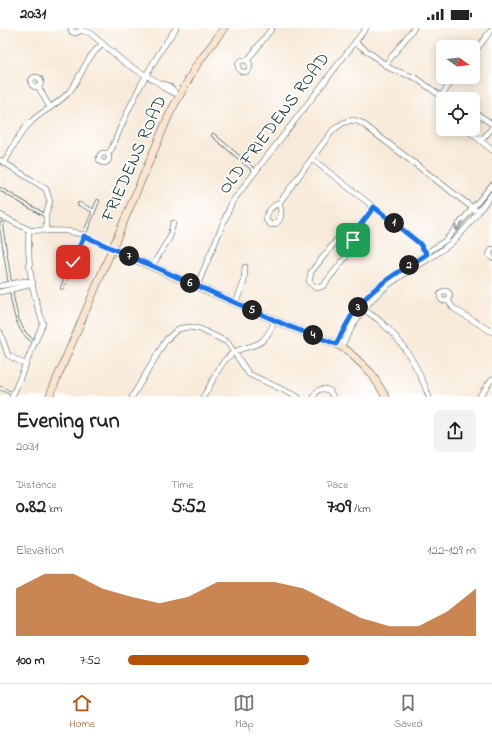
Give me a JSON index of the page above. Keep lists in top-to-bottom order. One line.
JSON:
{"streets":{"main road":["FRIEDENS ROAD"],"street":["OLD FRIEDENS ROAD"]},"north":"right","page":{"status":"20:31","pins":["1","7","2","6","3","5","4"],"heading":["Evening run","20:31"],"stats":[["Distance","0.82 km"],["Time","5:52"],["Pace","7:09 /km"]],"chart":["Elevation","122–129 m"],"list":[{"name":"100 m","note":"7:52"}],"tabs":["Home","Map","Saved"]}}
